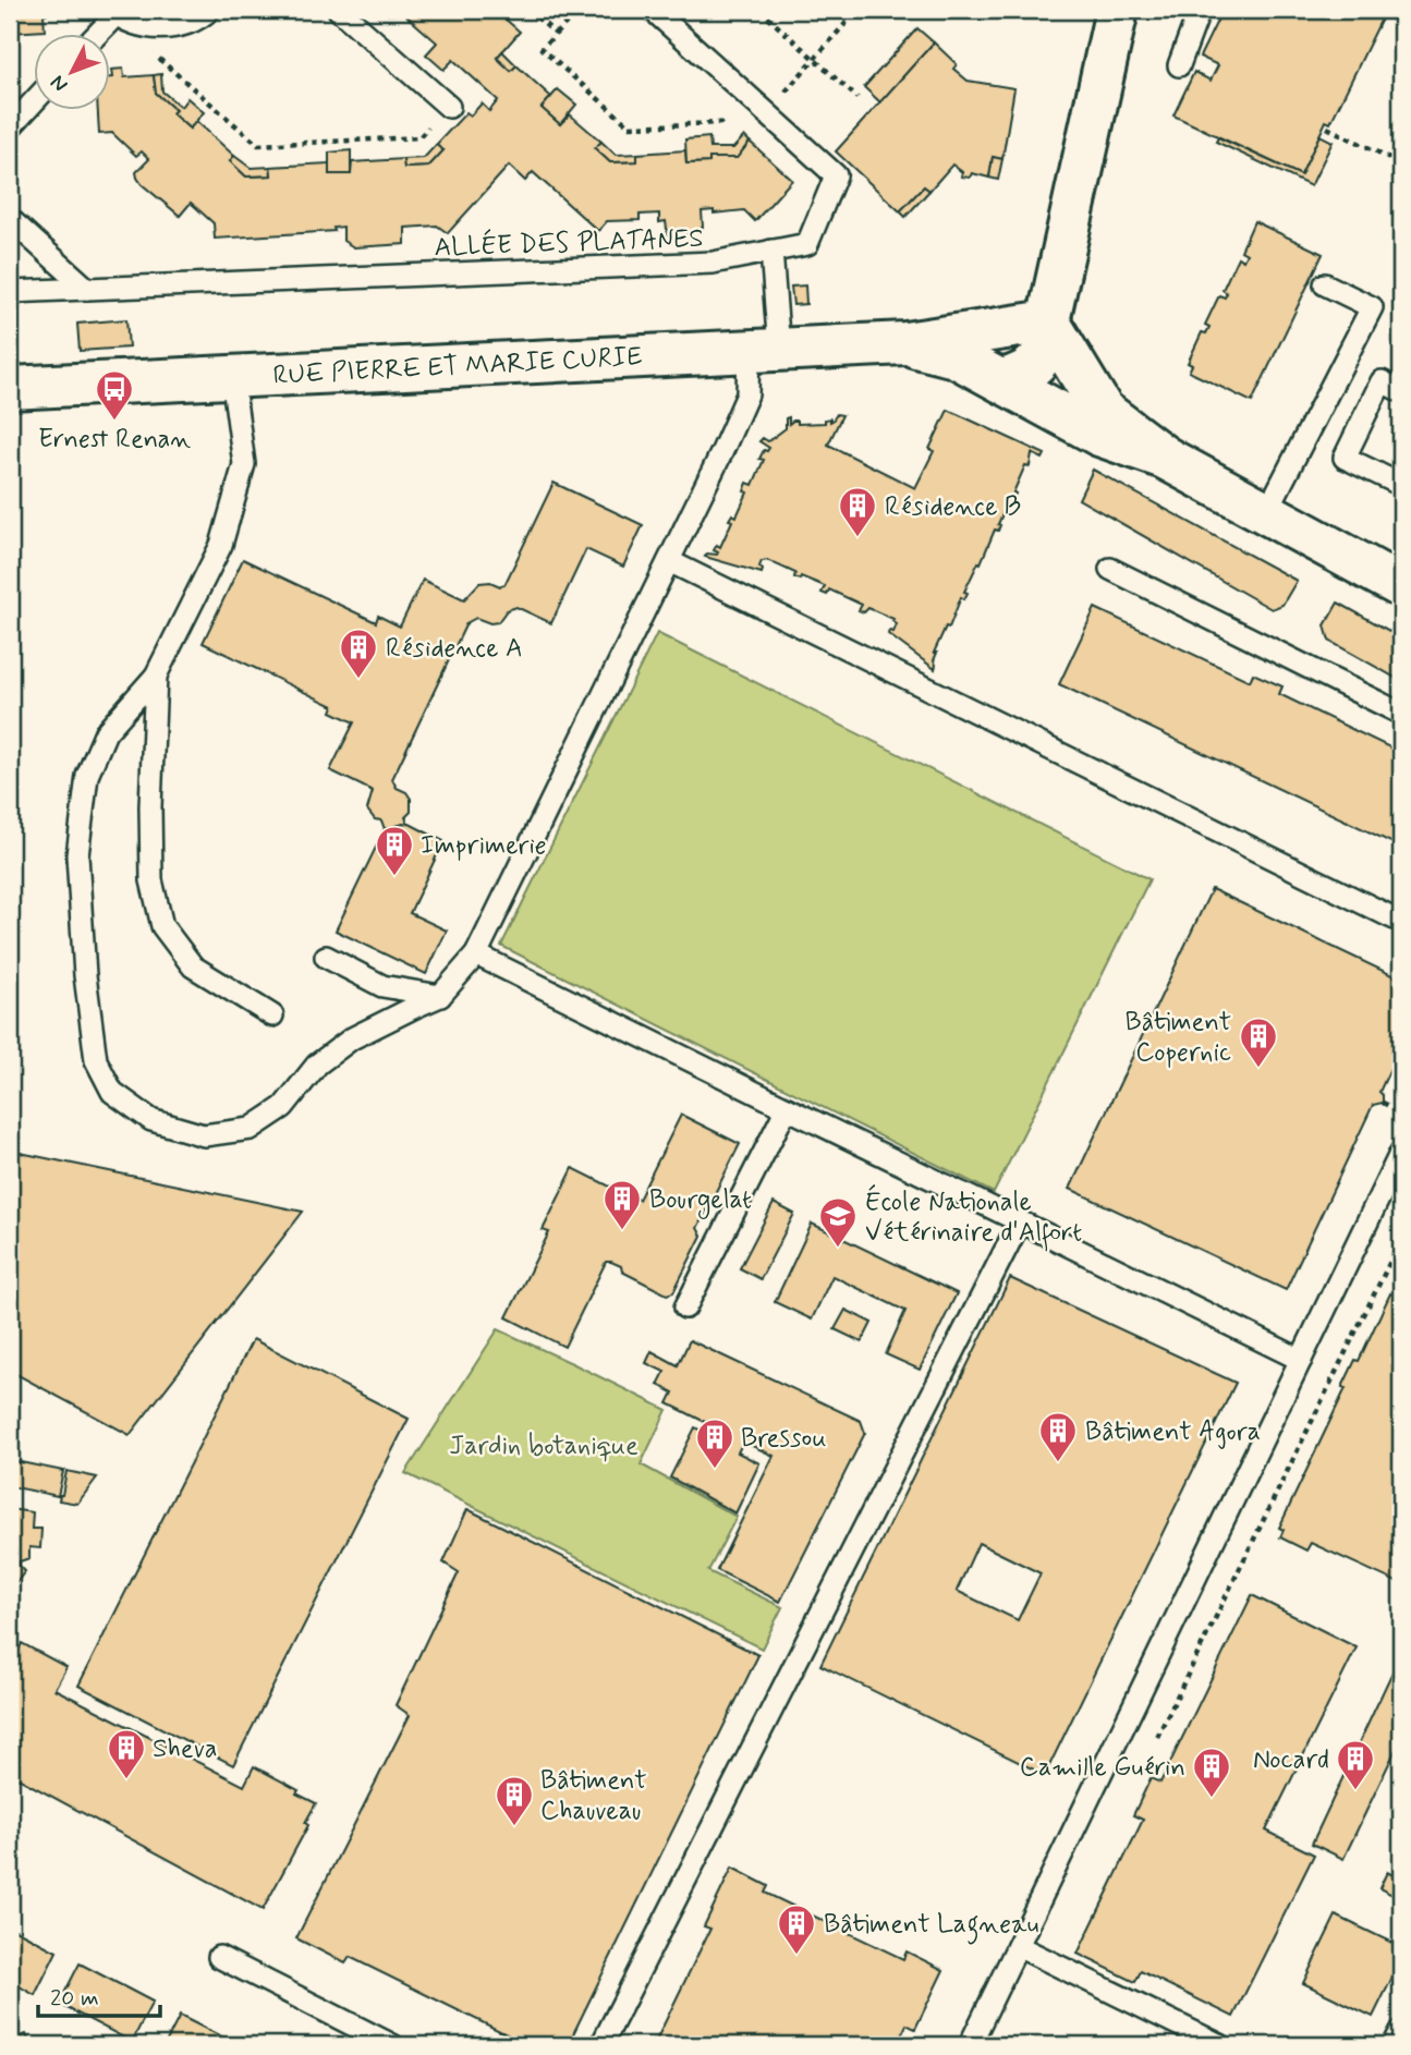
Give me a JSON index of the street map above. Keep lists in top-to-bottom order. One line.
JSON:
{"streets":{"street":["RUE PIERRE ET MARIE CURIE"],"lane":["ALLÉE DES PLATANES"]},"parks":["Jardin botanique"],"places":{"bus stop":["Ernest Renan"],"building":["Résidence B","Résidence A","Imprimerie","Bâtiment Copernic","Bourgelat","Bâtiment Agora","Bressou","Sheva","Nocard","Camille Guérin","Bâtiment Chauveau","Bâtiment Lagneau"],"school or university":["École Nationale Vétérinaire d'Alfort"]},"scale_bar":"20 m","north":"bottom left"}
